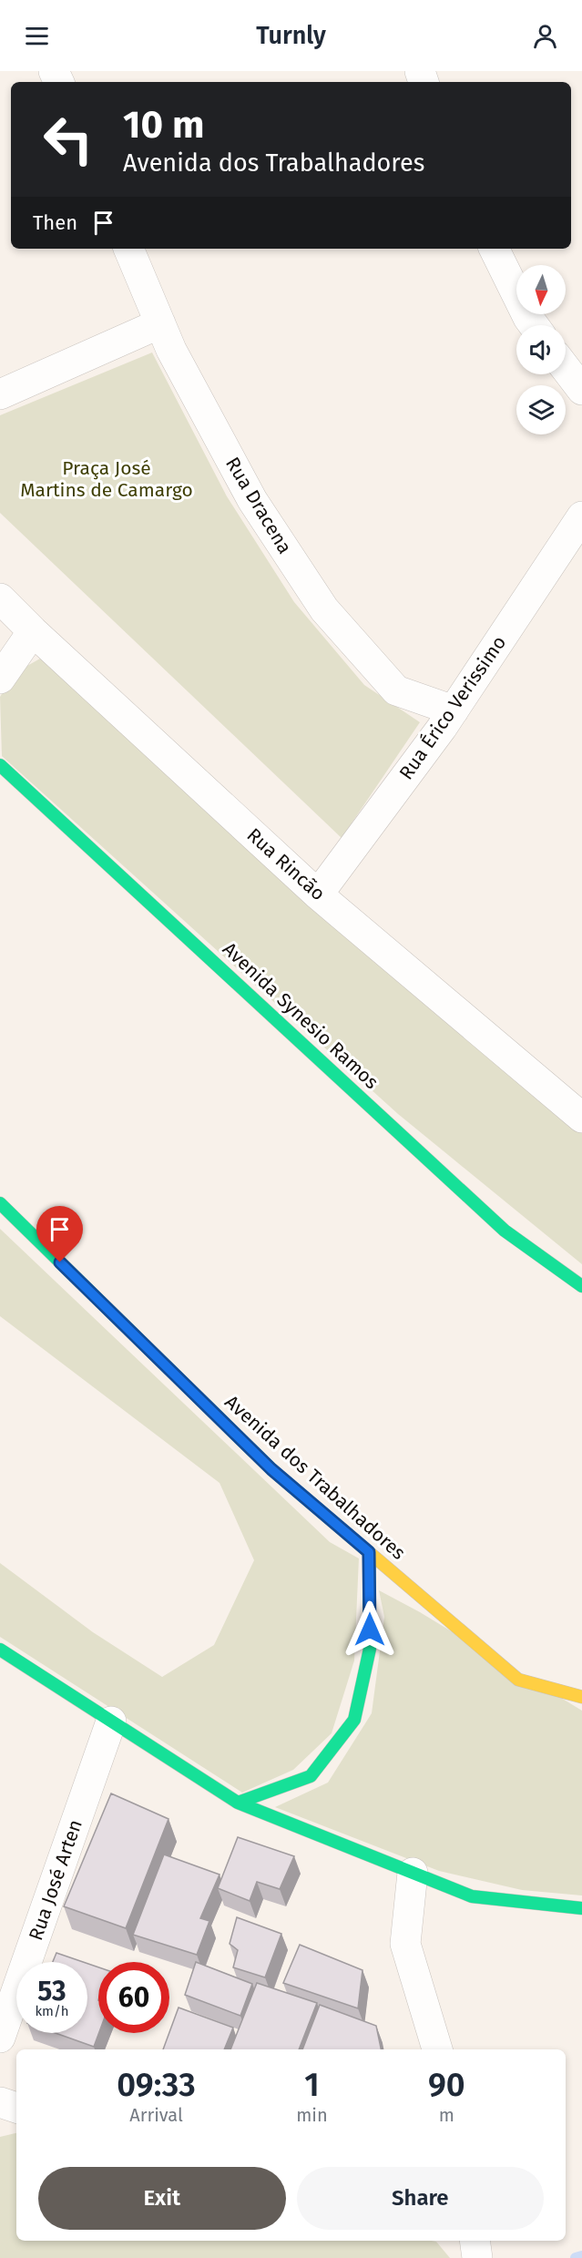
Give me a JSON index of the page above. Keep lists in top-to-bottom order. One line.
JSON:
{"streets":{"main road":["Avenida Synesio Ramos","Avenida dos Trabalhadores"],"street":["Rua Dracena","Rua Érico Verissimo","Rua Rincão","Rua José Arten"]},"crossings":[["Rua Dracena","Rua Érico Verissimo"],["Rua Érico Verissimo","Rua Rincão"]],"parks":["Praça José Martins de Camargo"],"north":"bottom","page":{"header":"Turnly","turn":["10 m","Avenida dos Trabalhadores"],"then":"Then","speed":"53 km/h","limit":"60","eta":["09:33","Arrival","1","min","90","m"],"buttons":["Exit","Share"]}}
